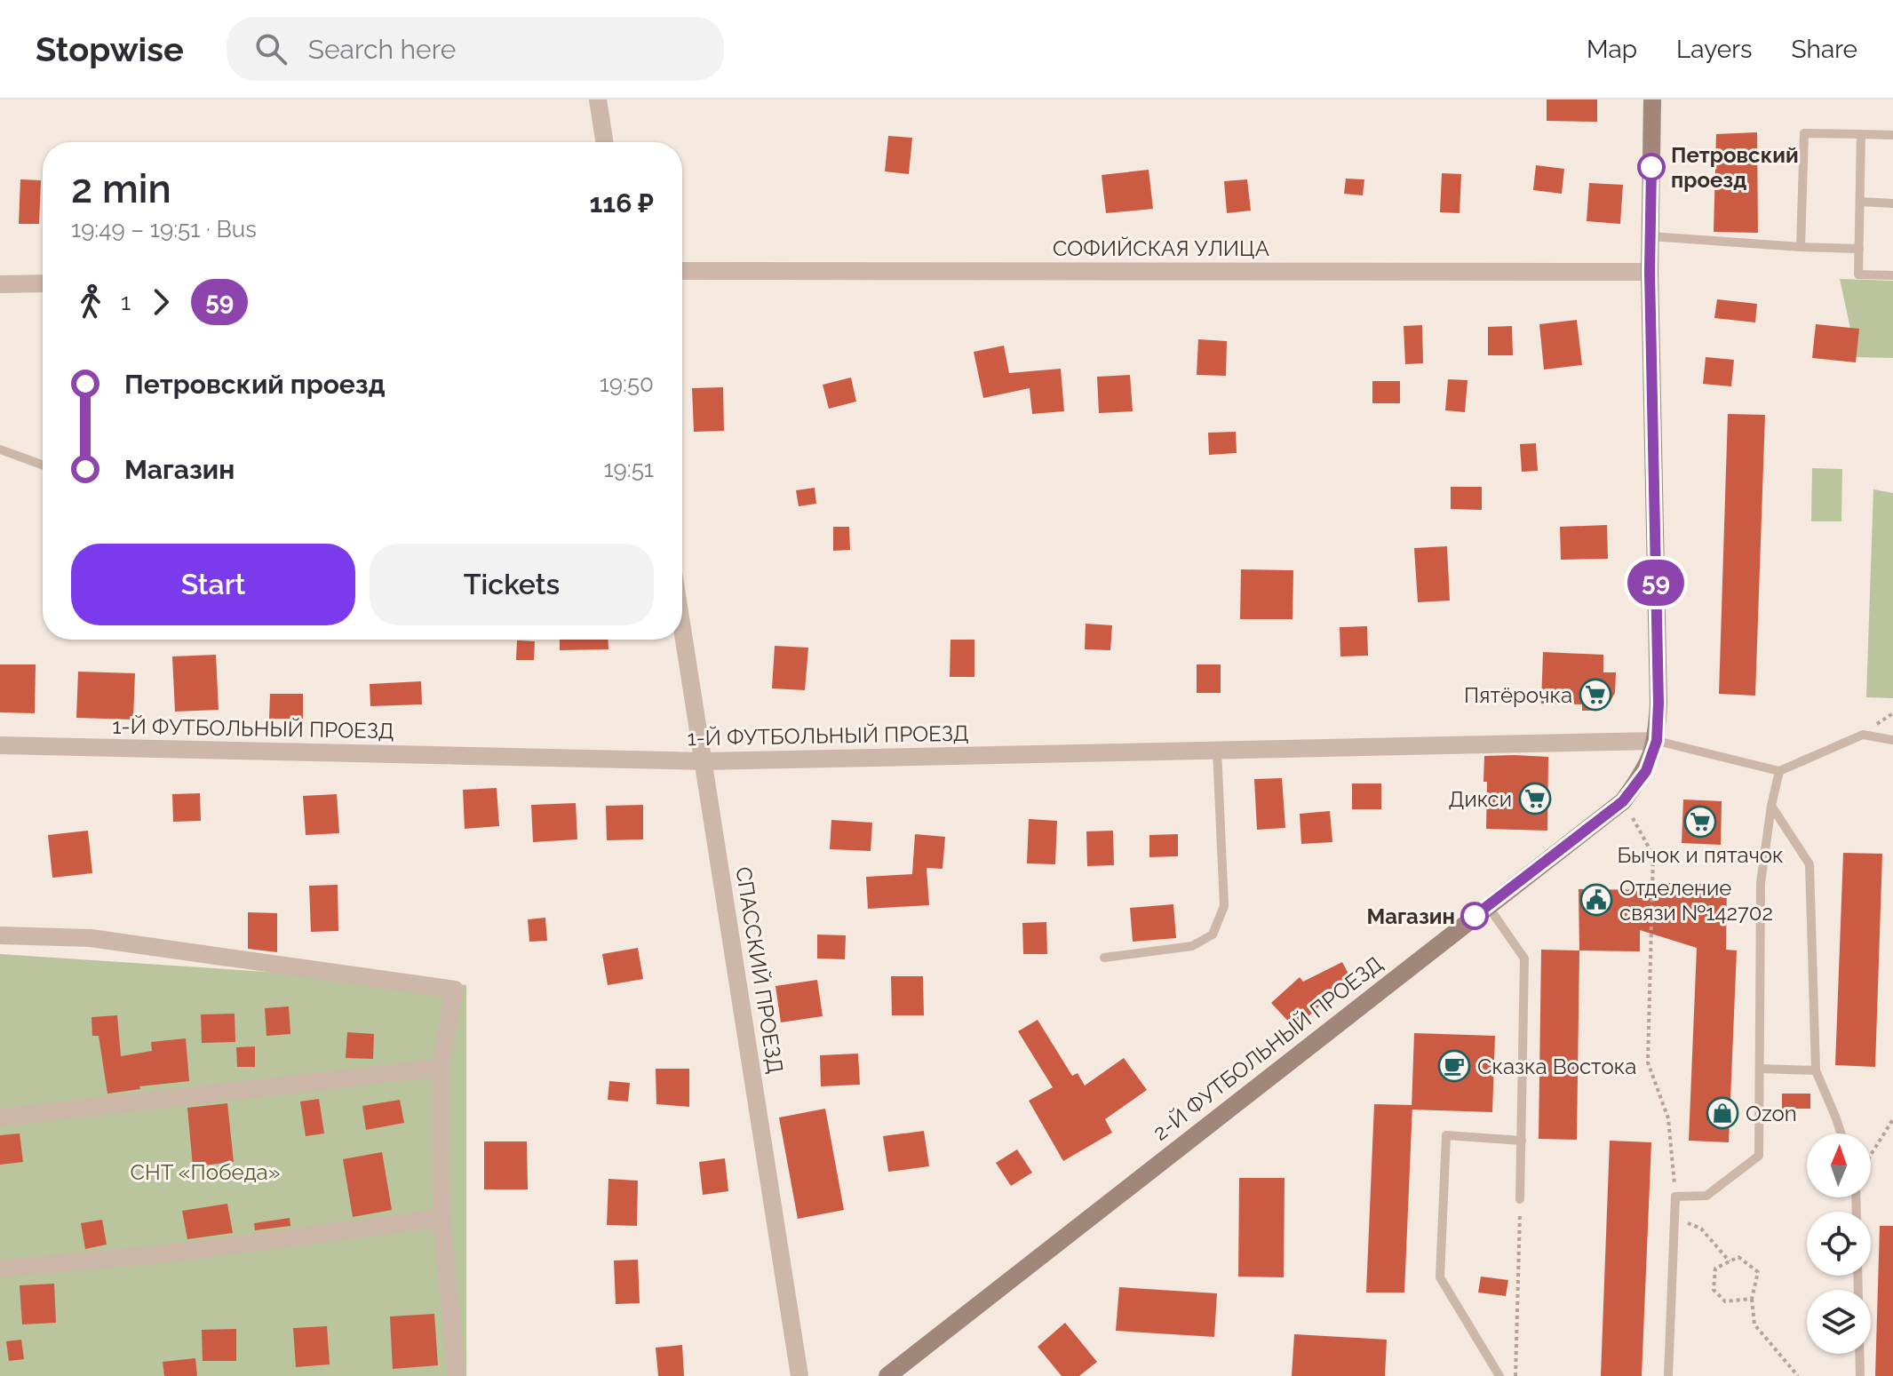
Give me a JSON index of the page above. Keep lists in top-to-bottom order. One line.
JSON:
{"streets":{"street":["СОФИЙСКАЯ УЛИЦА","1-Й ФУТБОЛЬНЫЙ ПРОЕЗД","СПАССКИЙ ПРОЕЗД","2-Й ФУТБОЛЬНЫЙ ПРОЕЗД"]},"crossings":[["1-Й ФУТБОЛЬНЫЙ ПРОЕЗД","СПАССКИЙ ПРОЕЗД"],["1-Й ФУТБОЛЬНЫЙ ПРОЕЗД","2-Й ФУТБОЛЬНЫЙ ПРОЕЗД"]],"parks":["СНТ «Победа»"],"places":{"other":["Петровский проезд","Магазин"],"supermarket":["Пятёрочка","Дикси","Бычок и пятачок"],"public building":["Отделение связи №142702"],"cafe":["Сказка Востока"],"shop":["Ozon"]},"lines":["bus line 59"],"north":"top","page":{"header":"Stopwise","search":"Search here","nav":["Map","Layers","Share"],"on_map":"59","heading":["2 min","19:49 – 19:51 · Bus","116 ₽"],"legs":["1","59"],"list":[{"name":"Петровский проезд","value":"19:50"},{"name":"Магазин","value":"19:51"}],"buttons":["Start","Tickets"]}}
